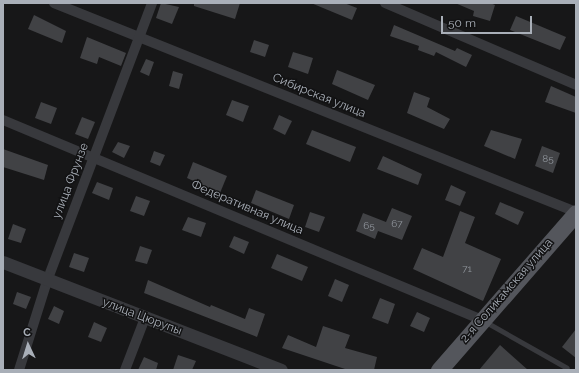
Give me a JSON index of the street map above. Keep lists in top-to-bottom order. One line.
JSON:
{"streets":{"main road":["2-я Соликамская улица"],"street":["Сибирская улица","улица Фрунзе","Федеративная улица","улица Цюрупы"]},"crossings":[["Сибирская улица","улица Фрунзе"],["Сибирская улица","2-я Соликамская улица"],["улица Фрунзе","Федеративная улица"],["улица Фрунзе","улица Цюрупы"],["Федеративная улица","2-я Соликамская улица"]],"house_numbers":["85","67","65","71"],"scale_bar":"50 m","north":"top"}
